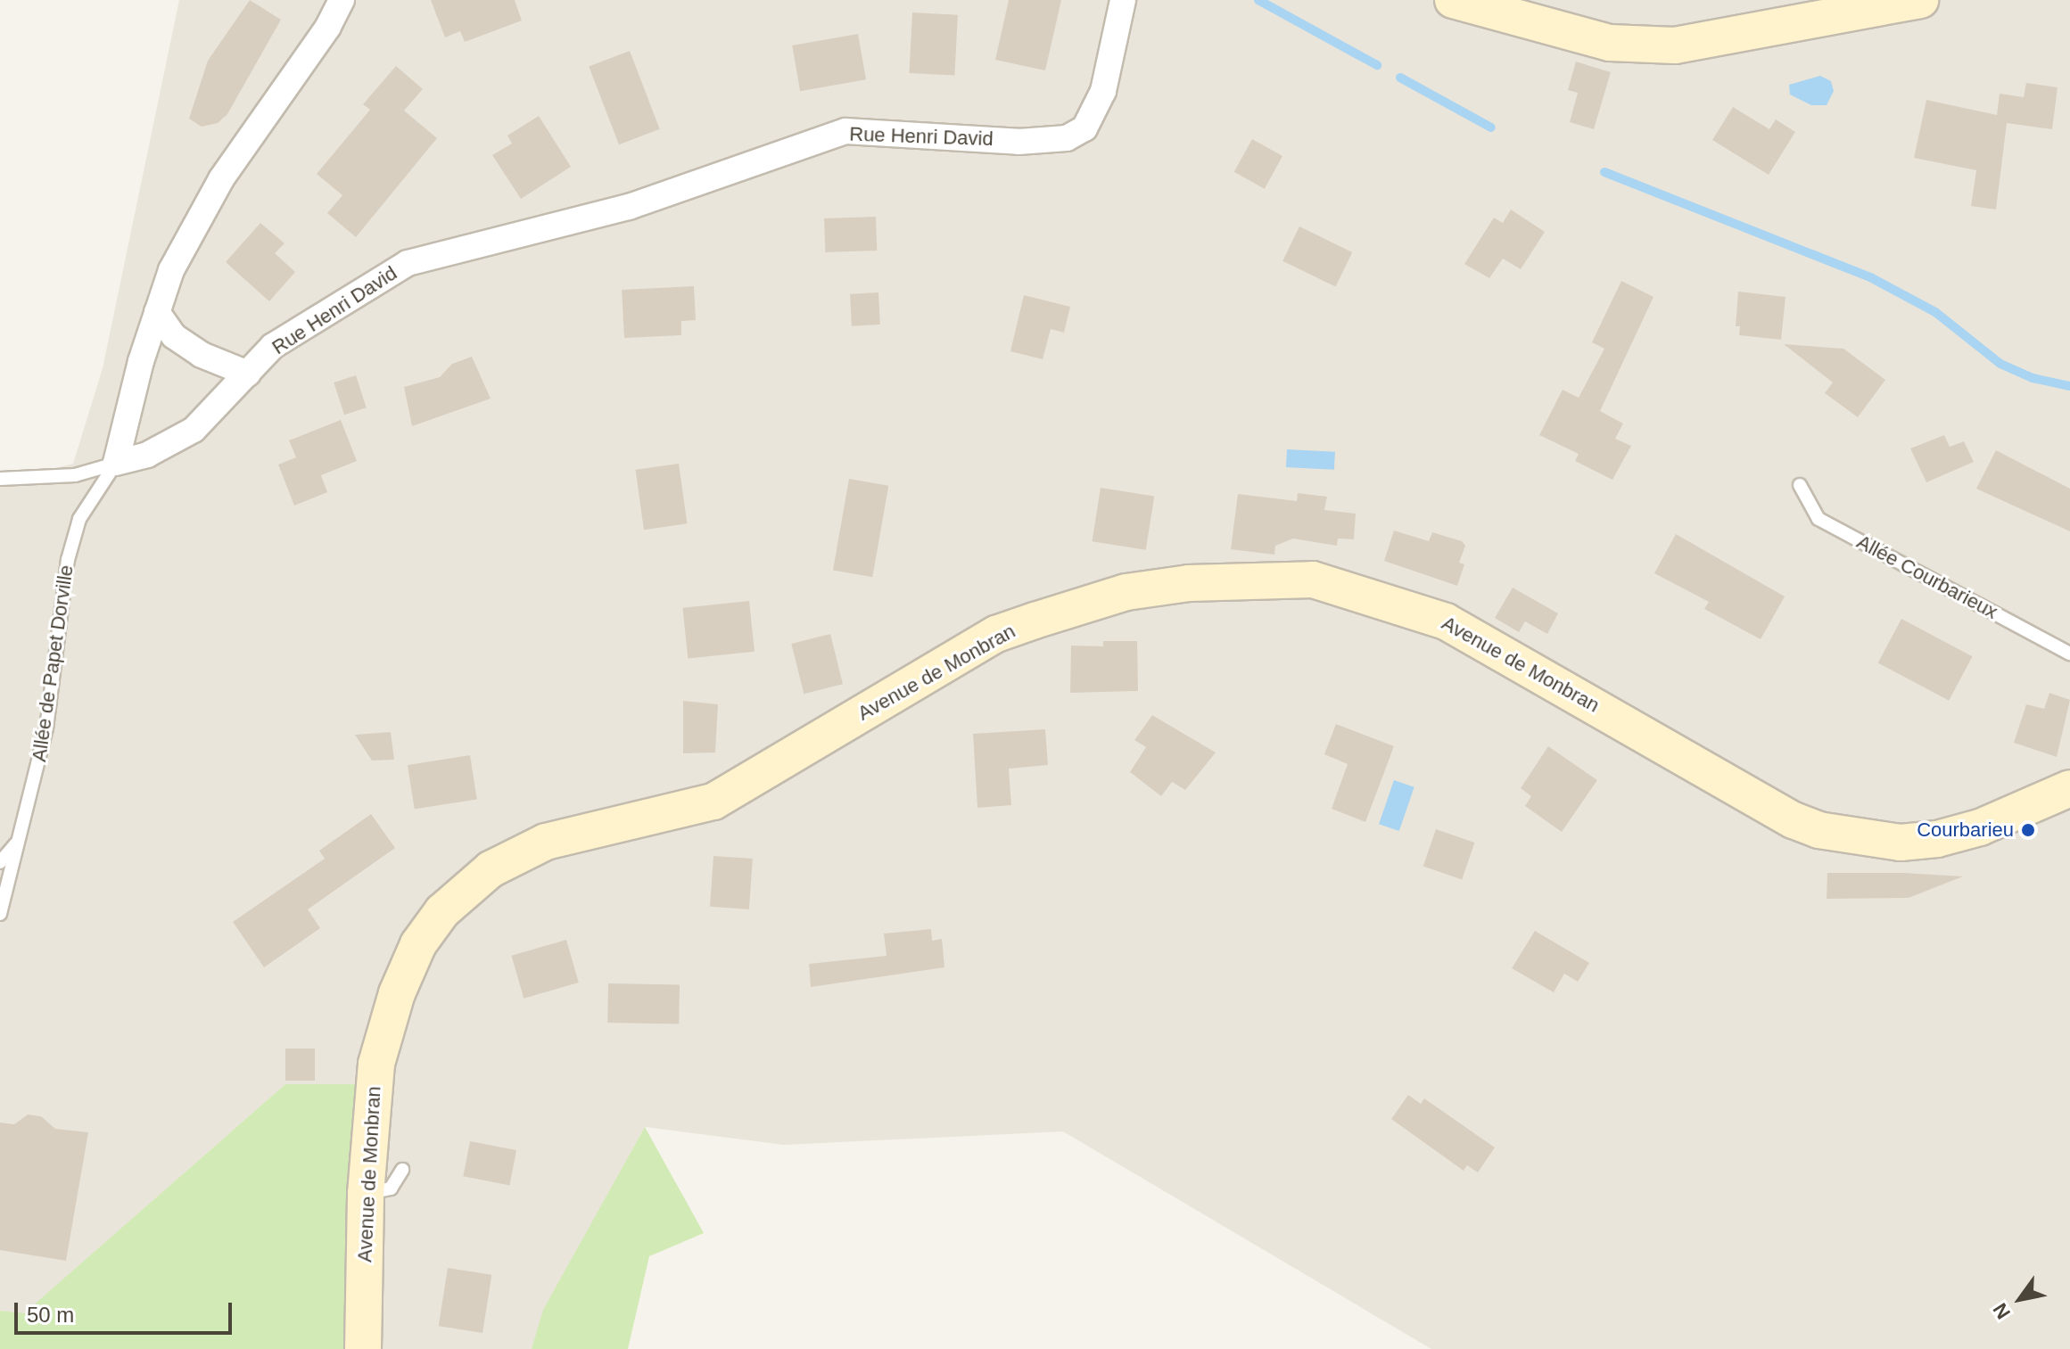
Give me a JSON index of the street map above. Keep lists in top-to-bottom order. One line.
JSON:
{"streets":{"street":["Rue Henri David","Avenue de Monbran"],"lane":["Allée Courbarieux","Allée de Papet Dorville"]},"crossings":[["Rue Henri David","Allée de Papet Dorville"]],"places":["Courbarieu"],"scale_bar":"50 m","north":"bottom left"}
